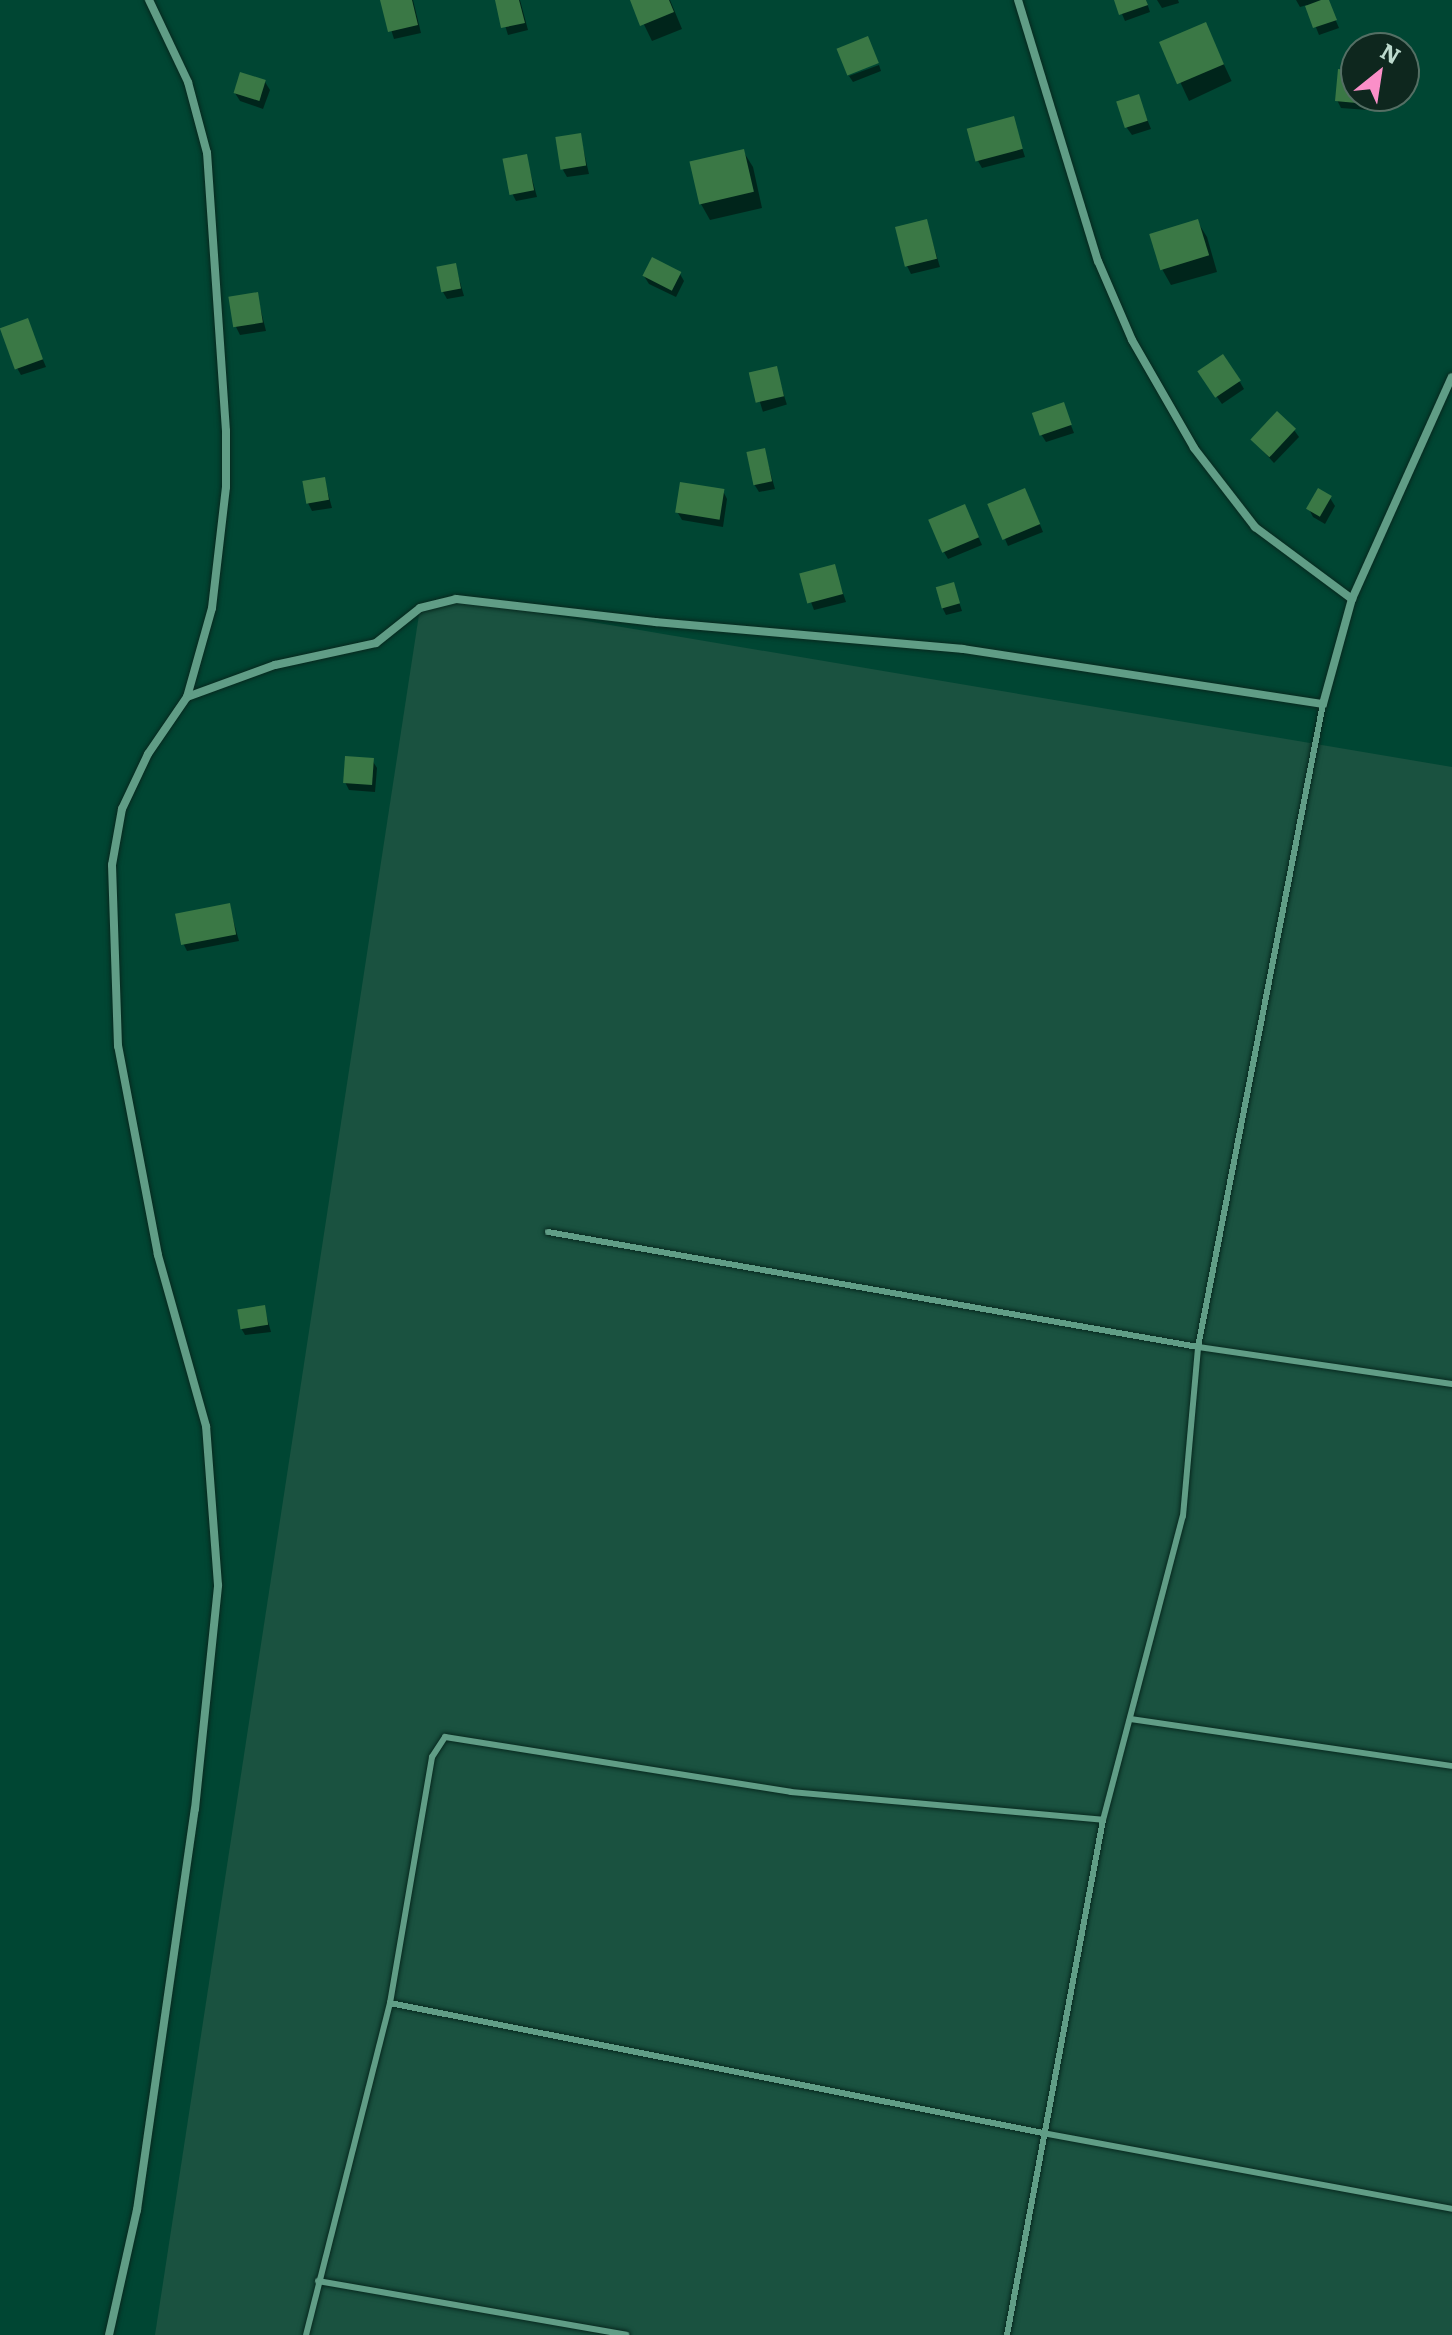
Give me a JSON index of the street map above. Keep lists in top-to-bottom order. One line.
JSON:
{"north":"top right"}
